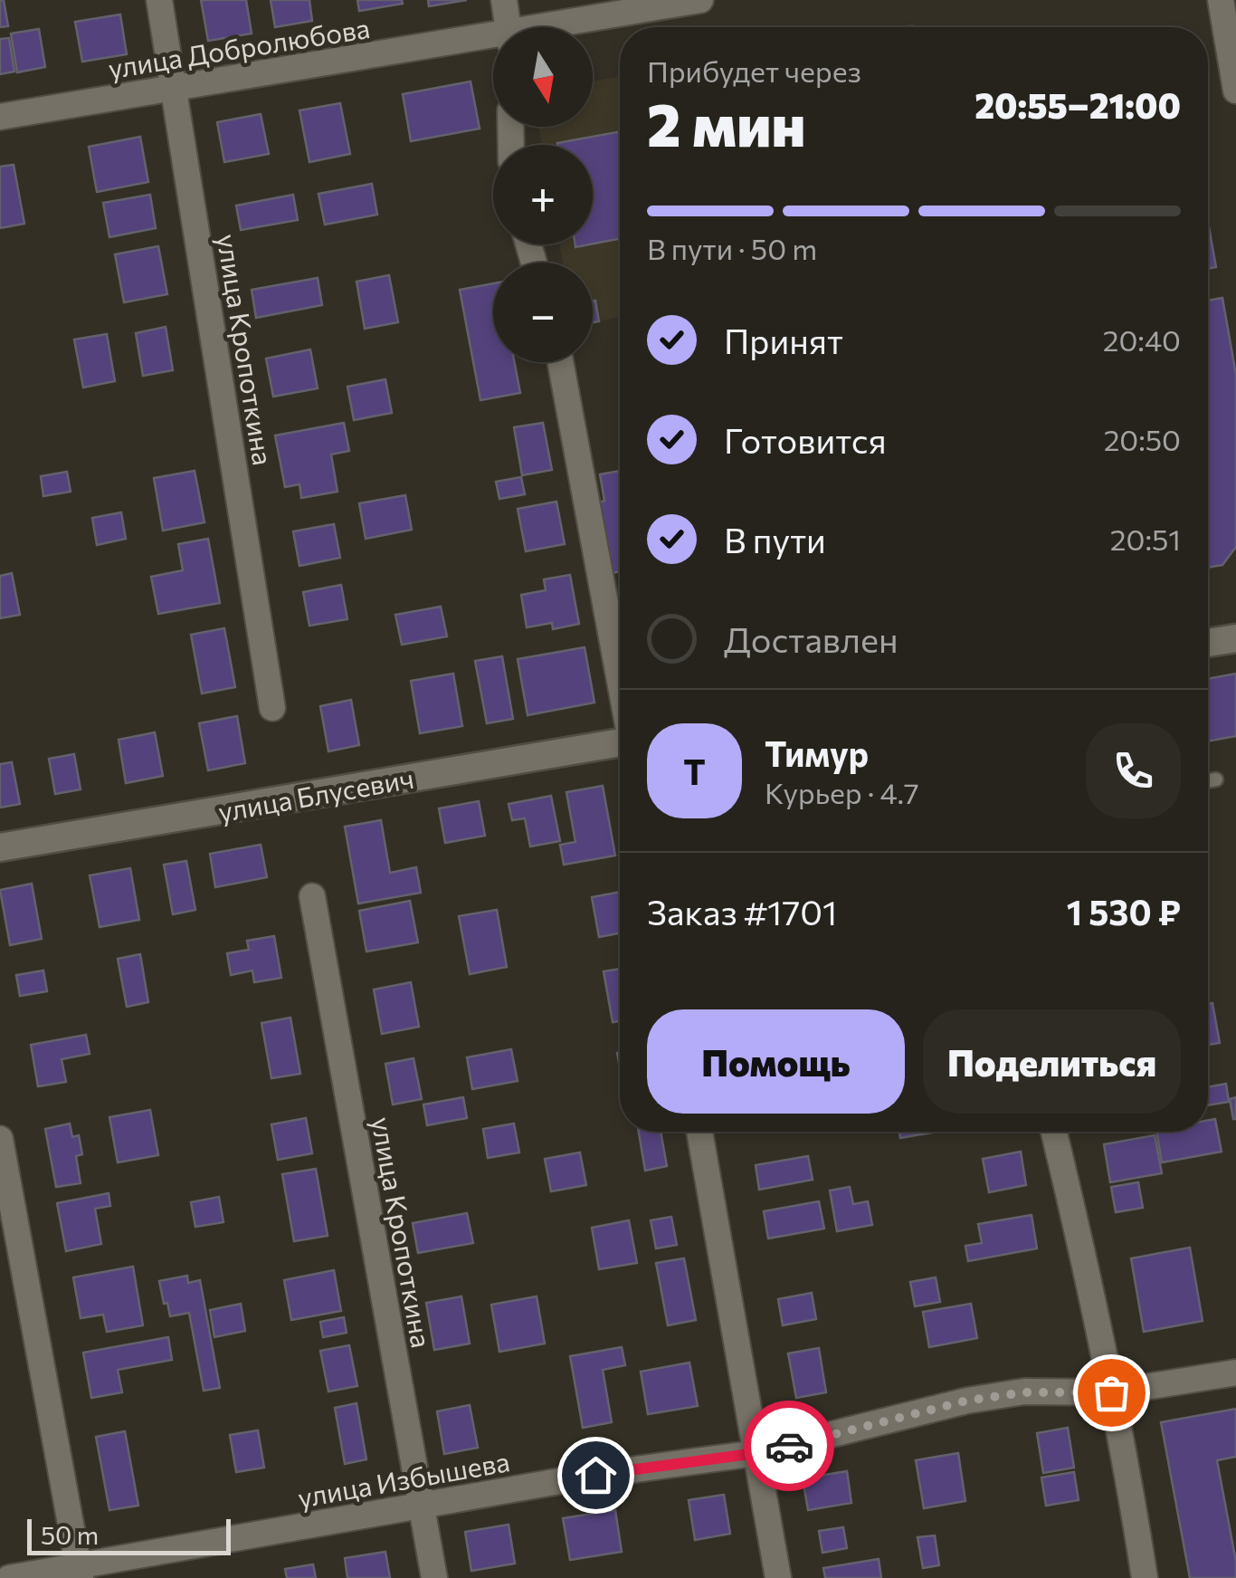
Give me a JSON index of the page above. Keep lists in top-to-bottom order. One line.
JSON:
{"streets":{"main road":["улица Блусевич"],"street":["улица Добролюбова","улица Кропоткина","улица Избышева"]},"crossings":[["улица Добролюбова","улица Кропоткина"],["улица Кропоткина","улица Избышева"]],"scale_bar":"50 m","north":"bottom","page":{"map_buttons":["+","−"],"heading":["2 мин","Прибудет через","20:55–21:00"],"panel":["Тимур","Курьер · 4.7","Заказ #1701","1 530 ₽"],"bar":"В пути · 50 m","list":[["Принят","20:40"],["Готовится","20:50"],["В пути","20:51"],"Доставлен"],"round":"Т","buttons":["Помощь","Поделиться"],"scale":"50 m"}}
